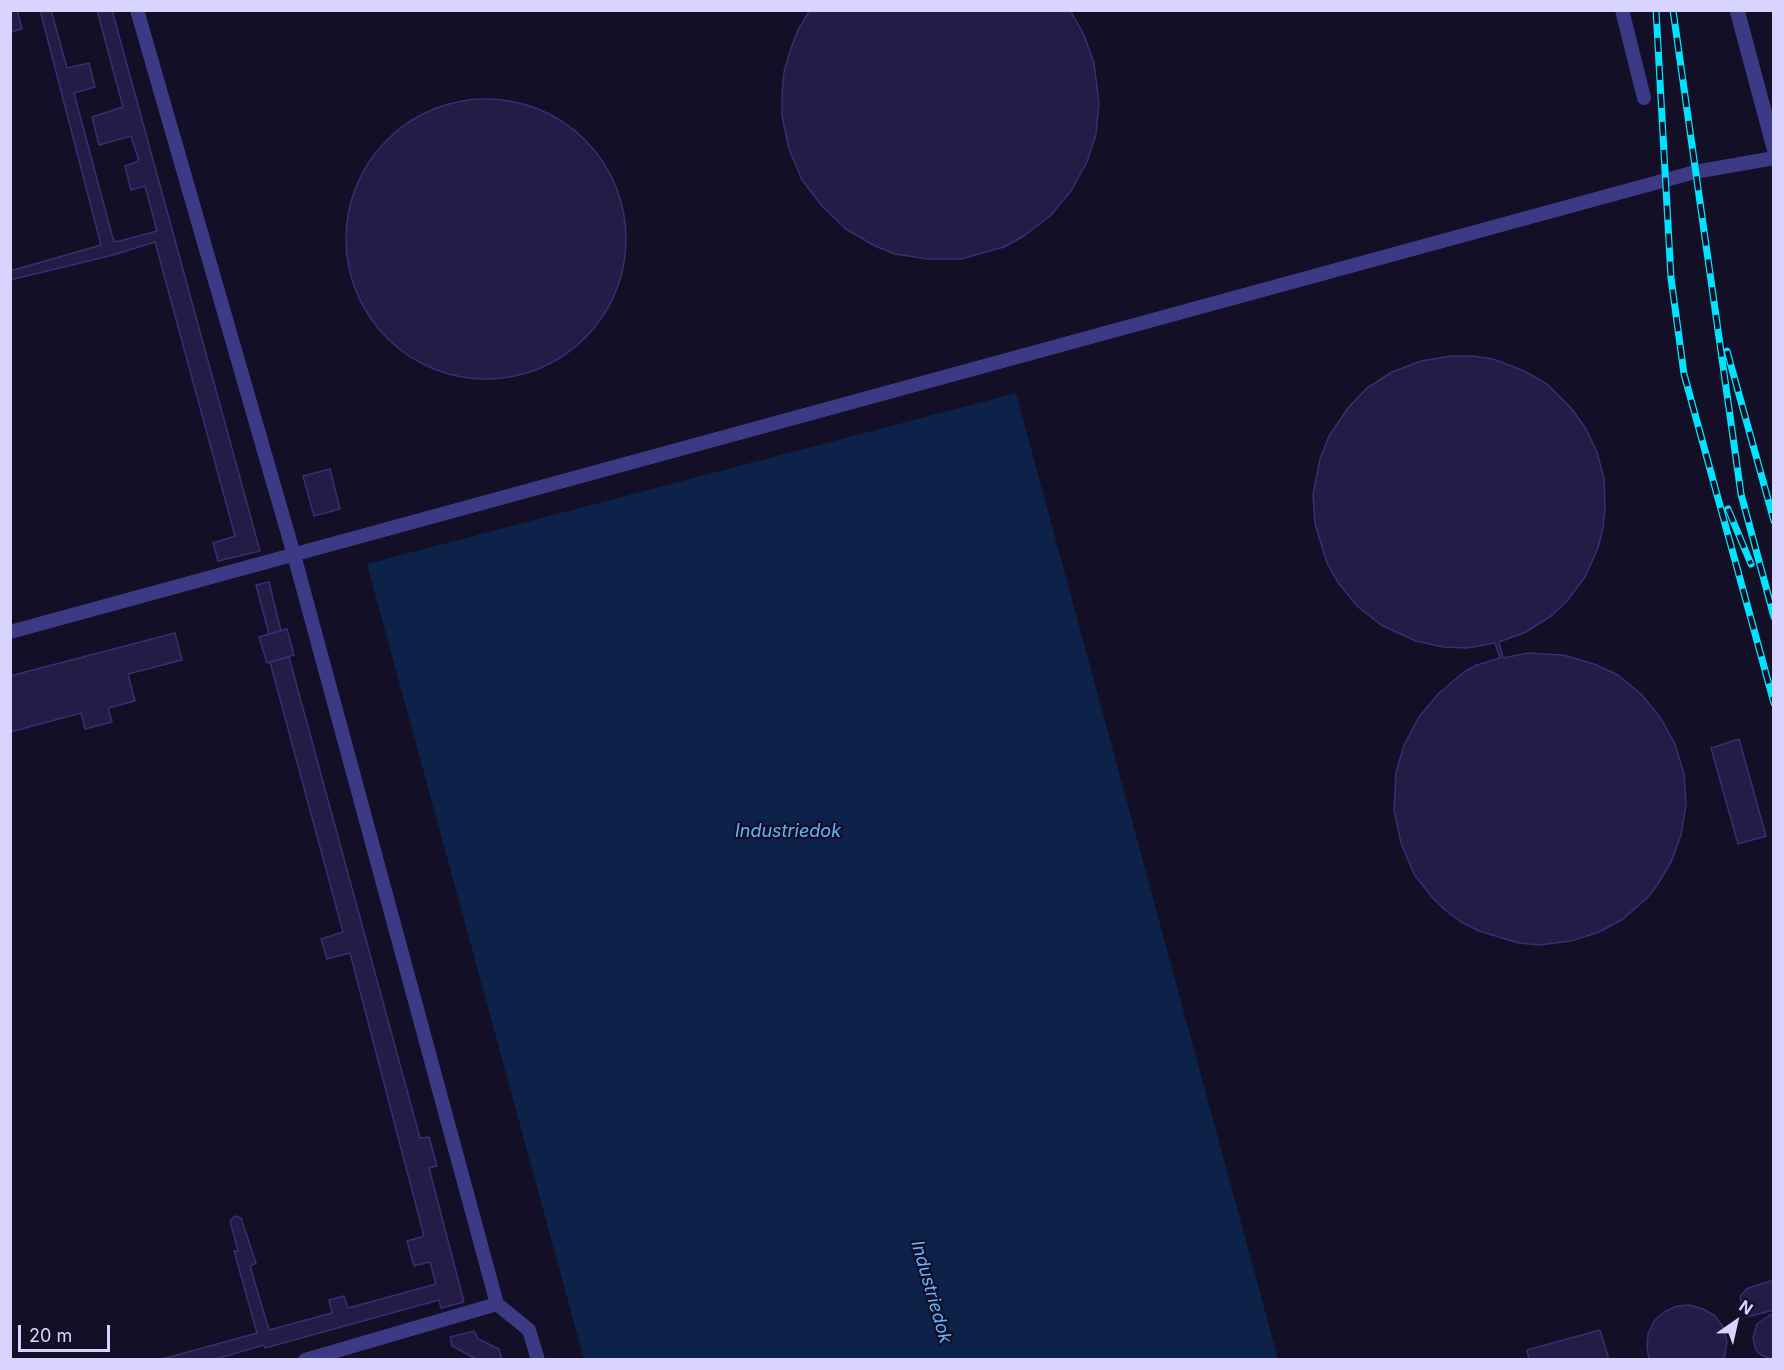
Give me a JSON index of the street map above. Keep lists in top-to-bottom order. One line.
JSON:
{"water":["Industriedok"],"scale_bar":"20 m","north":"top right"}
